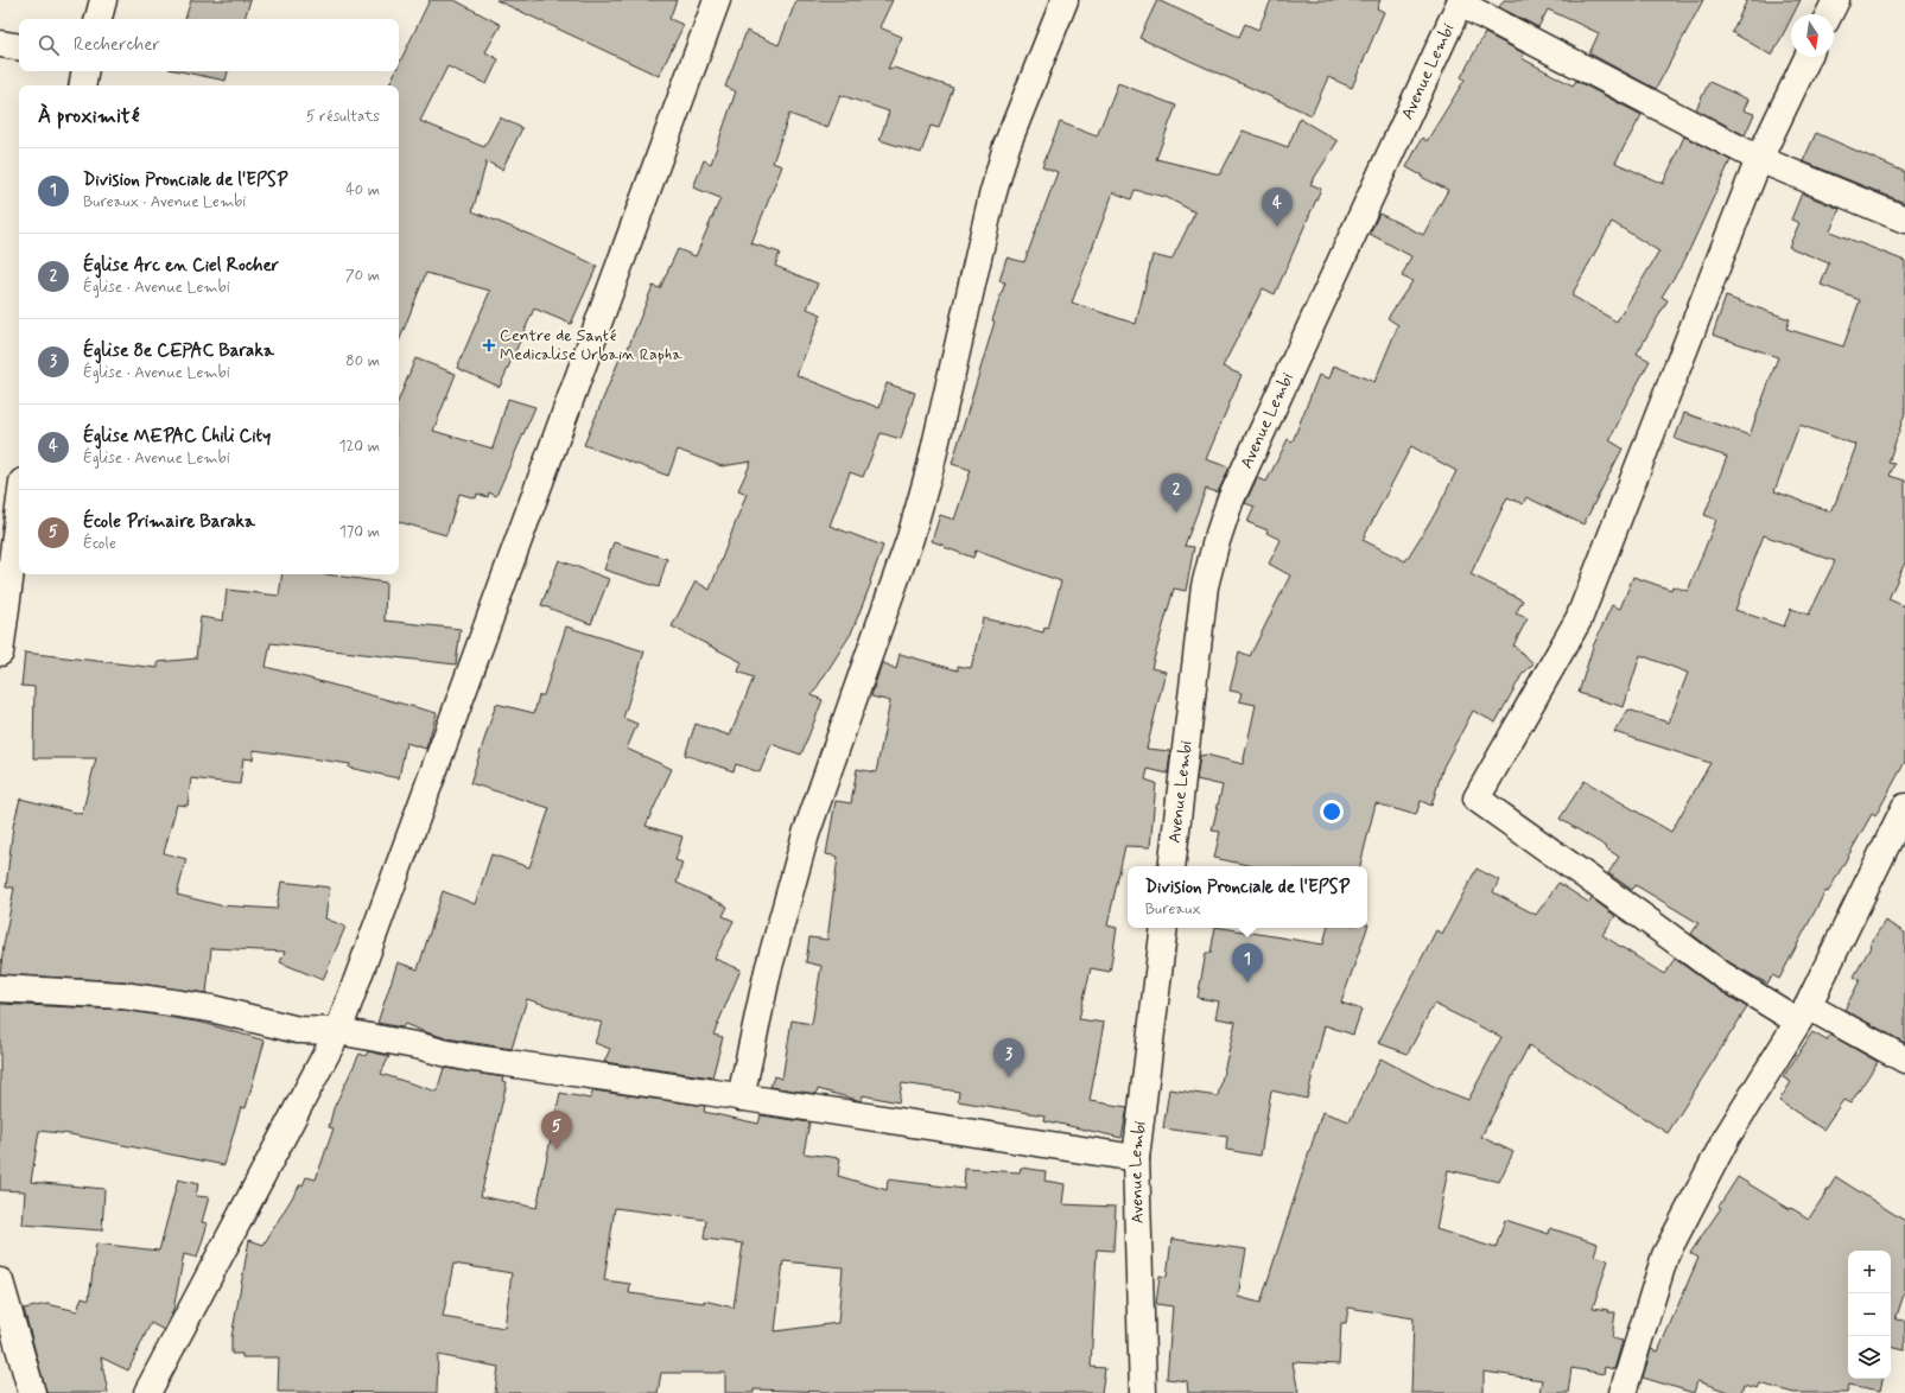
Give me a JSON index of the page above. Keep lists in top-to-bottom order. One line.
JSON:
{"streets":{"street":["Avenue Lembi"]},"places":{"health":["Centre de Santé Medicalise Urbain Rapha"]},"north":"bottom","page":{"search":"Rechercher","heading":["À proximité","5 résultats"],"list":[{"mark":"1","name":"Division Pronciale de l'EPSP","note":"Bureaux · Avenue Lembi","value":"40 m"},{"mark":"2","name":"Église Arc en Ciel Rocher","note":"Église · Avenue Lembi","value":"70 m"},{"mark":"3","name":"Église 8e CEPAC Baraka","note":"Église · Avenue Lembi","value":"80 m"},{"mark":"4","name":"Église MEPAC Chili City","note":"Église · Avenue Lembi","value":"120 m"},{"mark":"5","name":"École Primaire Baraka","note":"École","value":"170 m"}],"pins":["4","2","1","3","5"],"popup":["Division Pronciale de l'EPSP","Bureaux"],"map_buttons":["+","−"]}}
